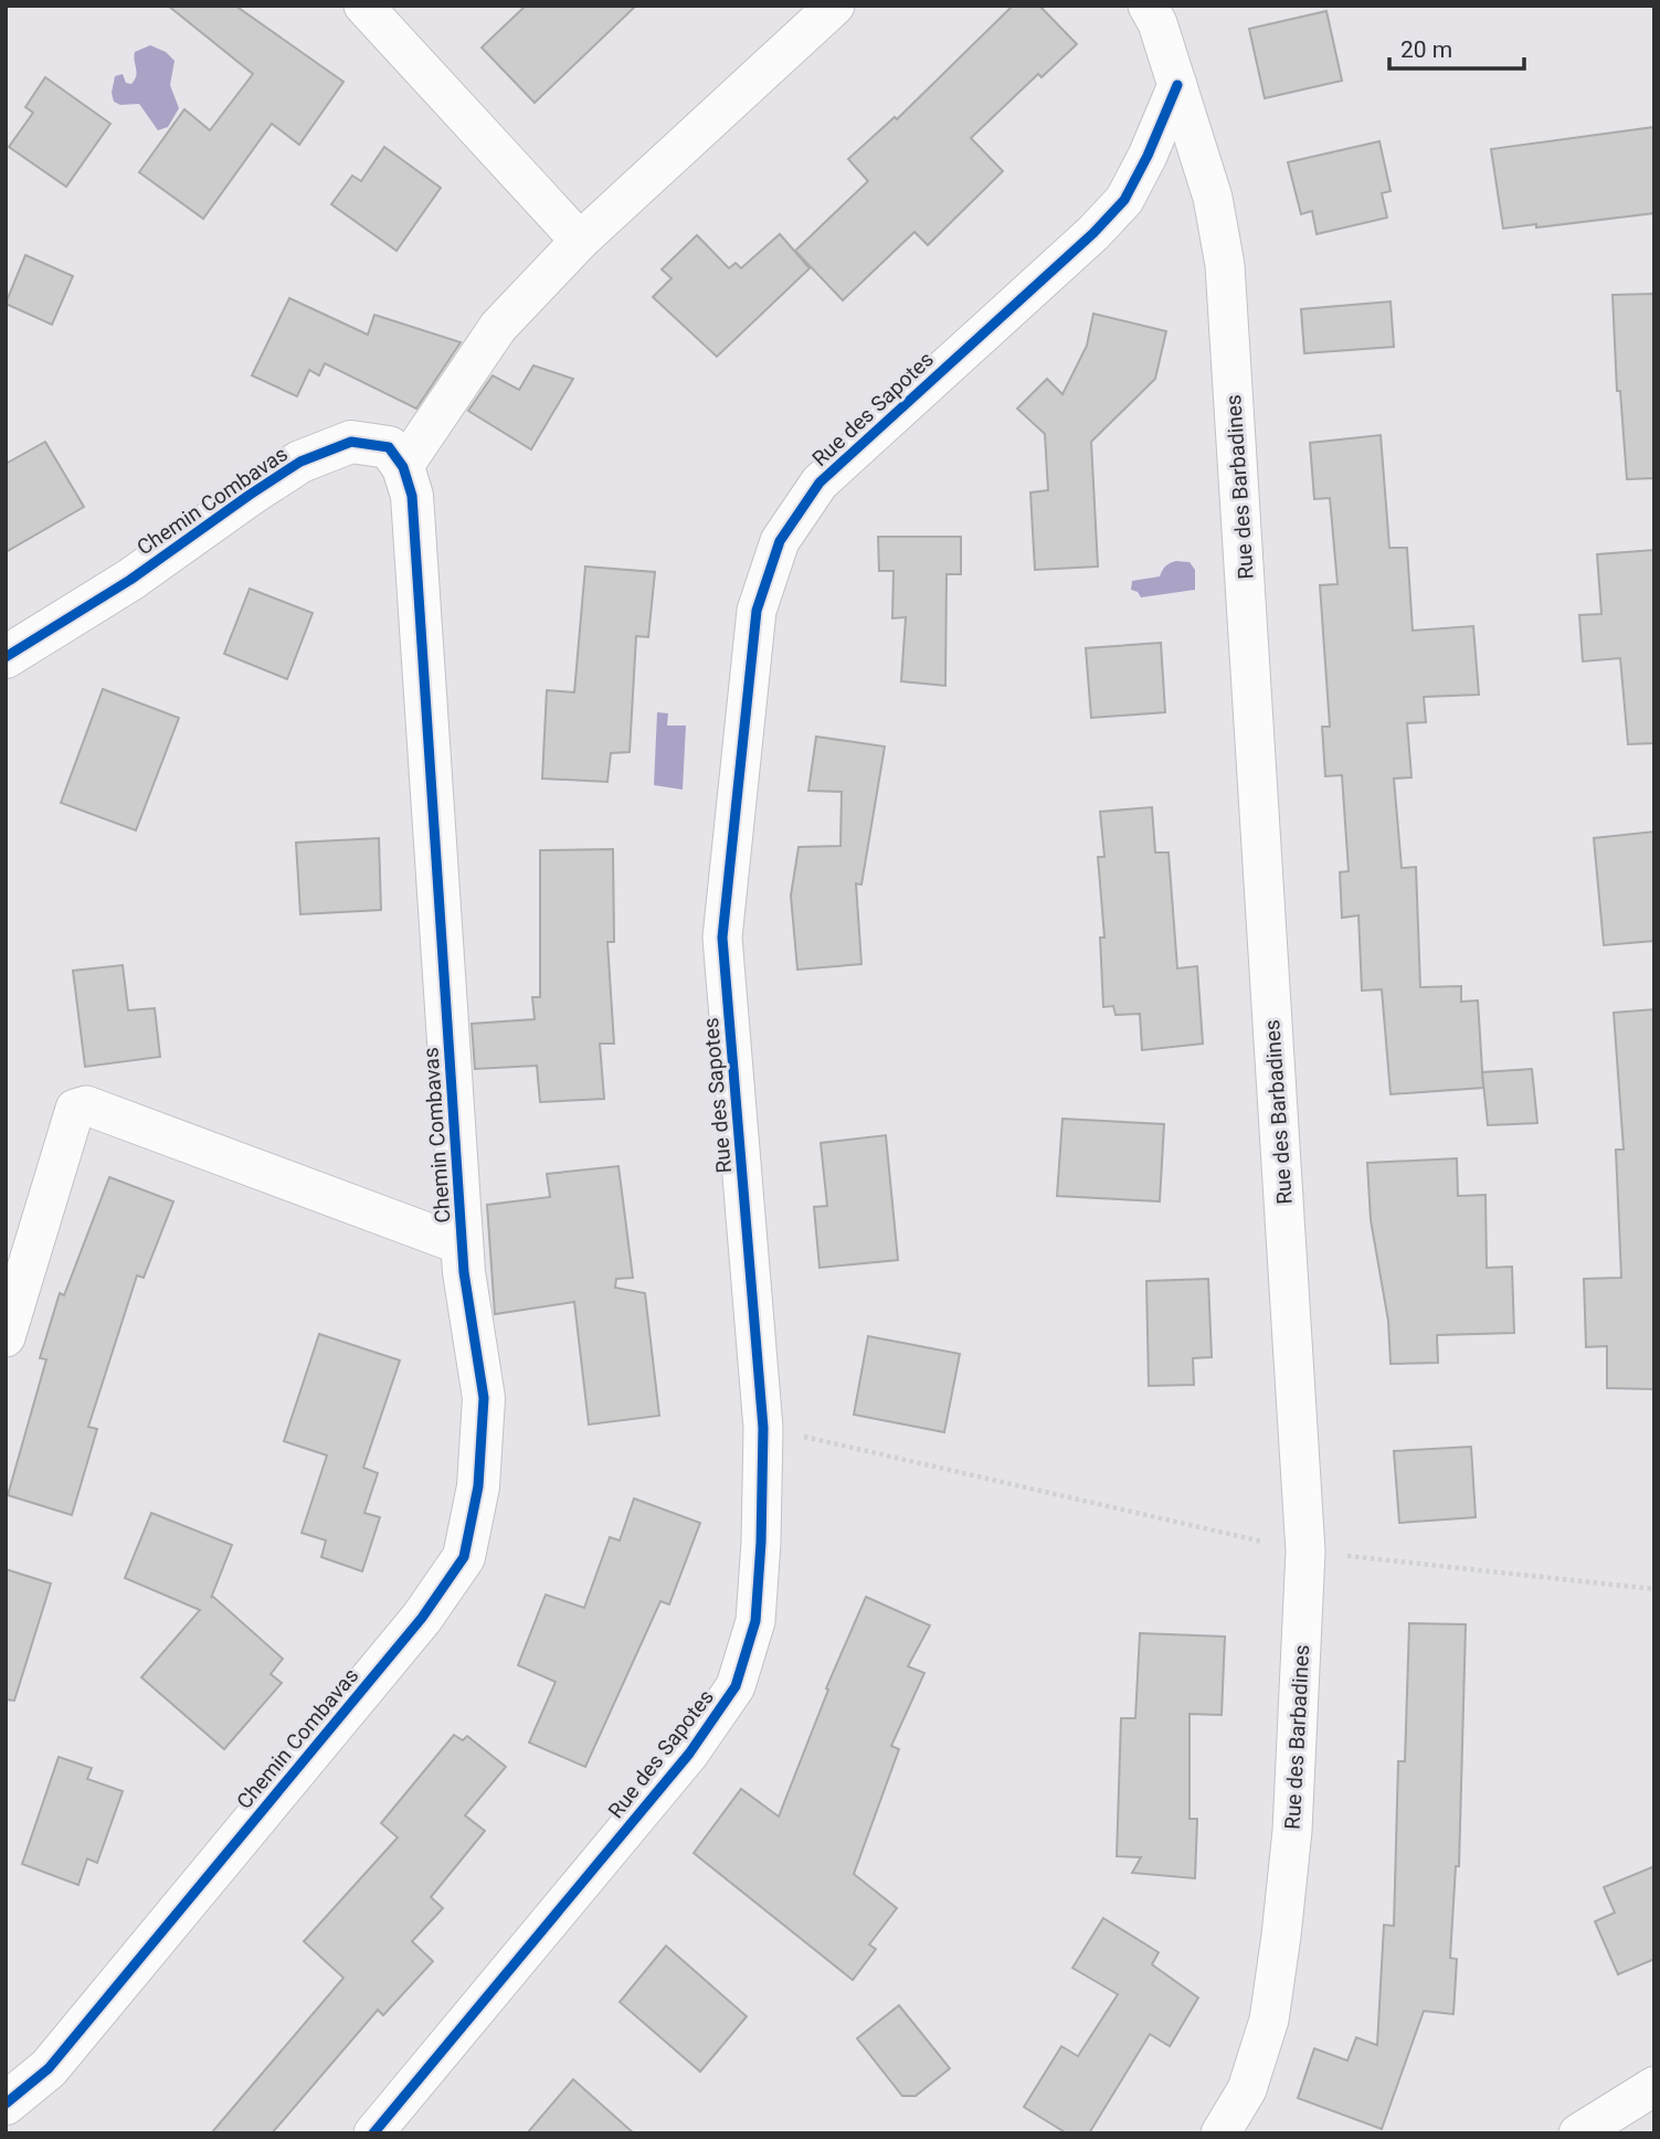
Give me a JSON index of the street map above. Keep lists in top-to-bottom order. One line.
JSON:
{"streets":{"street":["Rue des Sapotes","Rue des Barbadines","Chemin Combavas"]},"crossings":[["Rue des Sapotes","Rue des Barbadines"]],"scale_bar":"20 m"}
